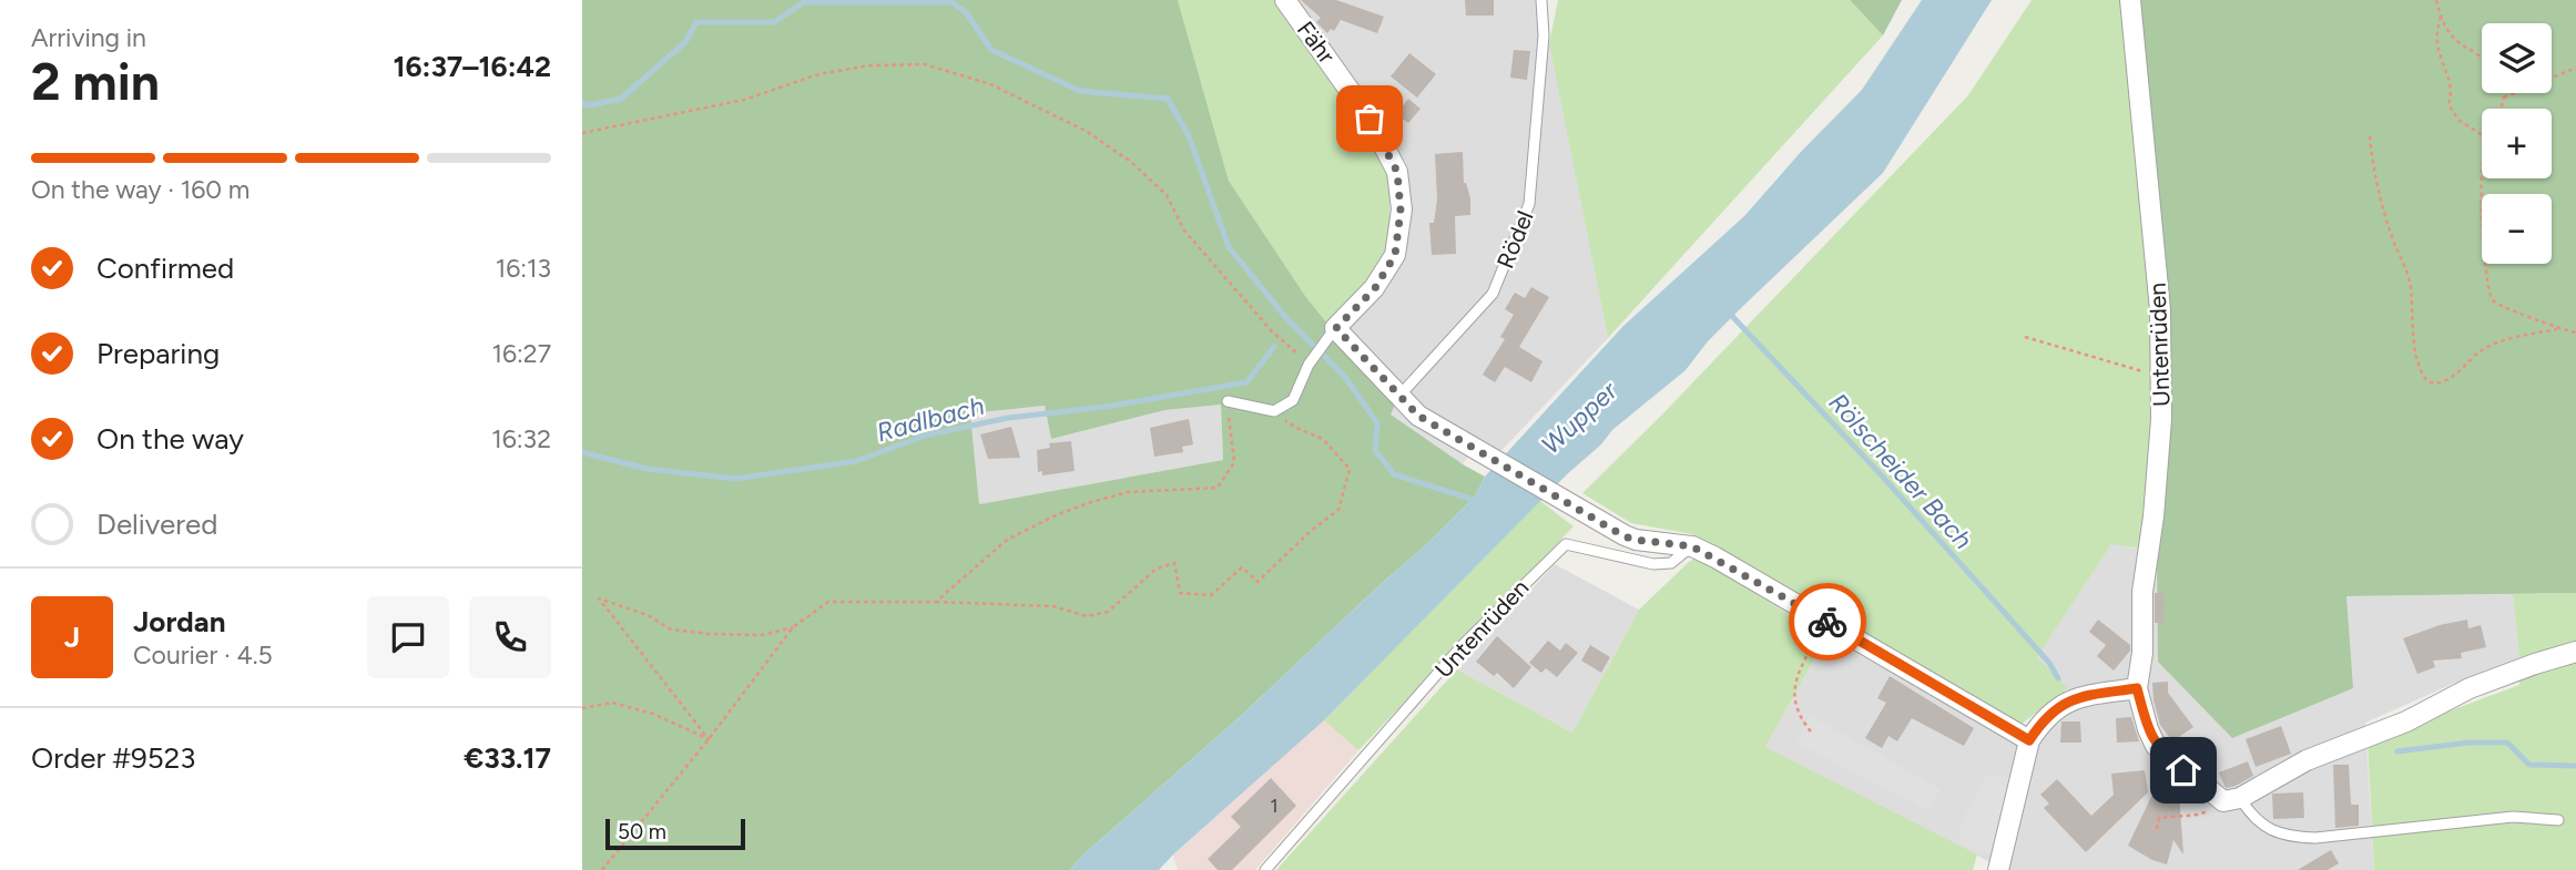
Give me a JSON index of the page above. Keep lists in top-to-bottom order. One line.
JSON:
{"streets":{"street":["Fähr","Untenrüden"],"lane":["Rödel"]},"water":["Wupper","Radlbach","Rölscheider Bach"],"house_numbers":["1"],"scale_bar":"50 m","page":{"heading":["2 min","Arriving in","16:37–16:42"],"panel":["Jordan","Courier · 4.5","Order #9523","€33.17"],"map_buttons":["+","−"],"bar":"On the way · 160 m","list":[["Confirmed","16:13"],["Preparing","16:27"],["On the way","16:32"],"Delivered"],"round":"J","scale":"50 m"}}
